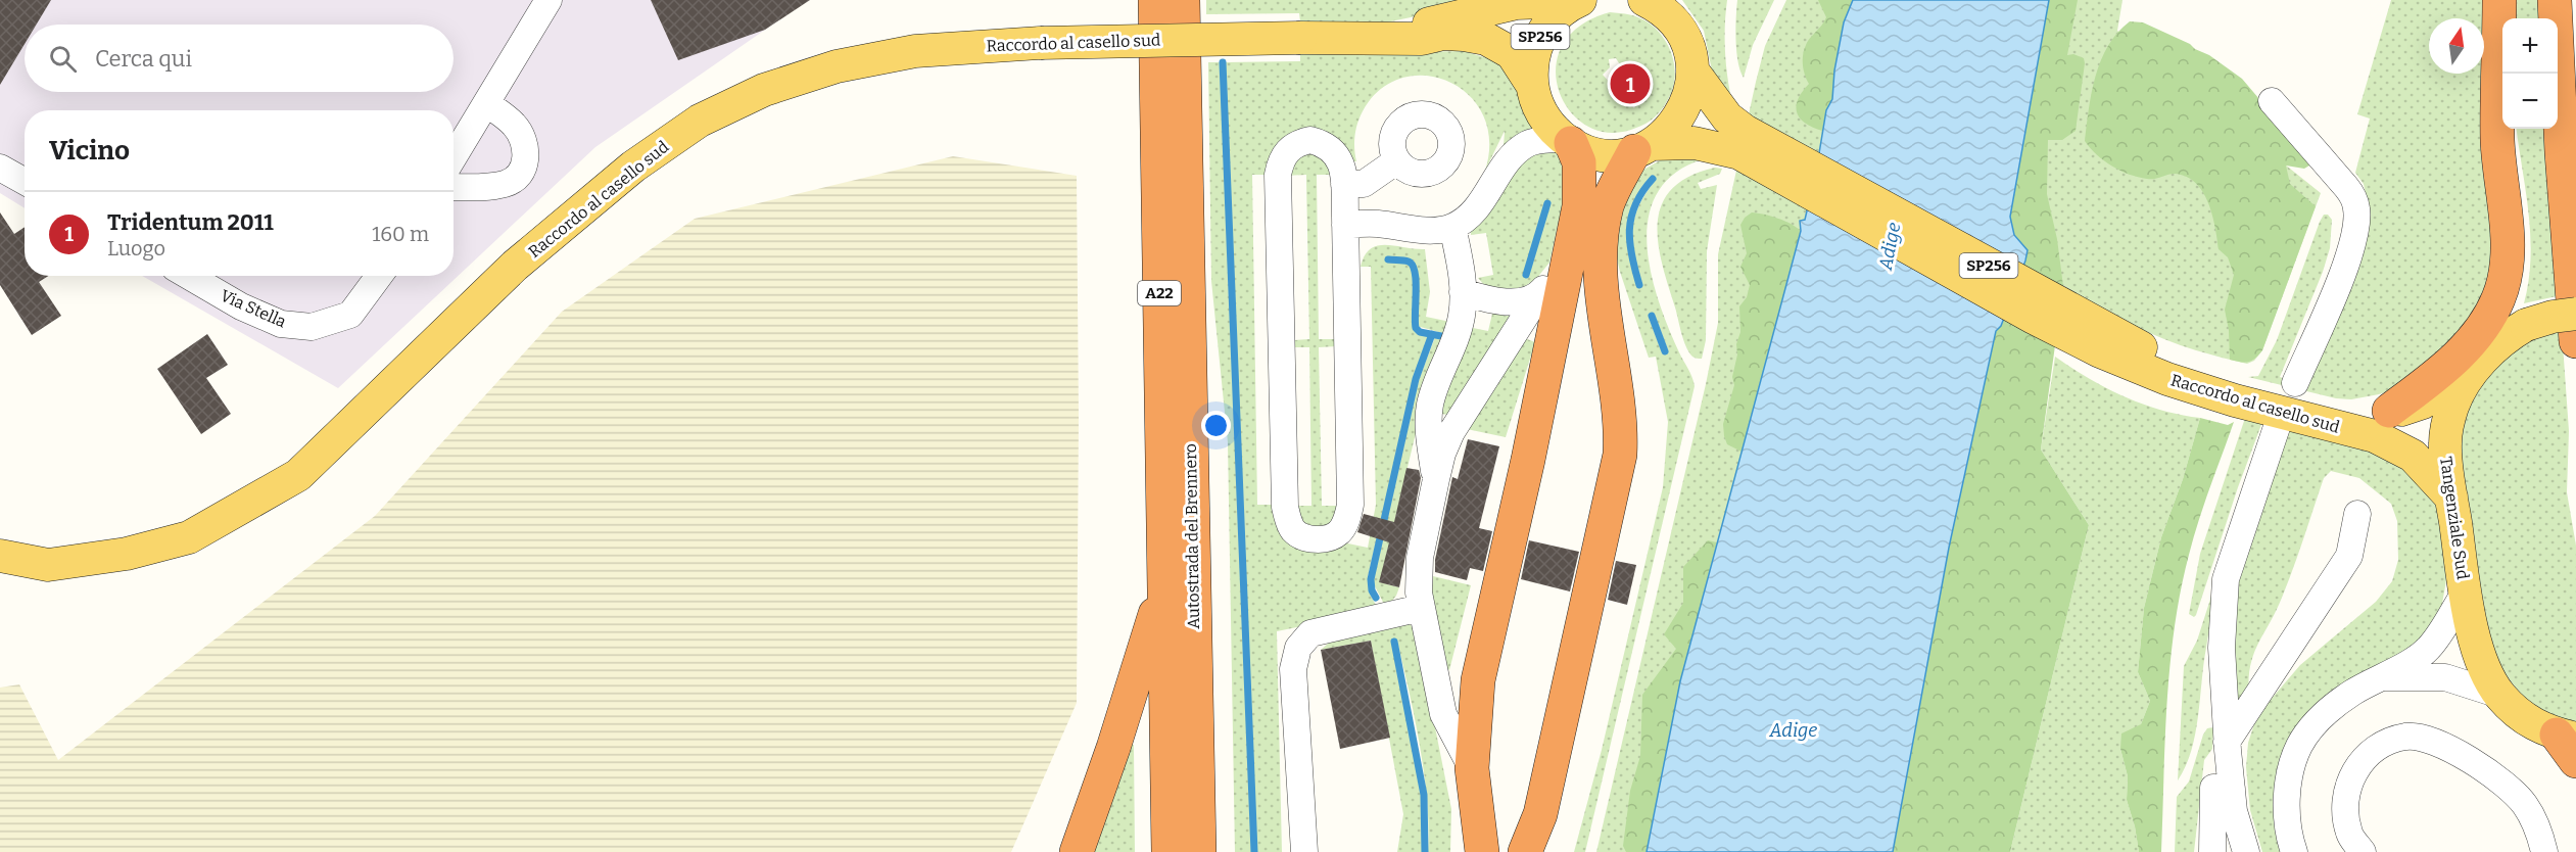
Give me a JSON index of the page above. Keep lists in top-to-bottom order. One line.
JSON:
{"streets":{"highway":["A22","Autostrada del Brennero"],"main road":["SP256","Raccordo al casello sud","Tangenziale Sud"],"street":["Via Stella"]},"crossings":[["Raccordo al casello sud","Tangenziale Sud"]],"water":["Adige"],"north":"top","page":{"map_buttons":["+","−"],"search":"Cerca qui","pins":"1","heading":"Vicino","list":[{"mark":"1","name":"Tridentum 2011","note":"Luogo","value":"160 m"}]}}
